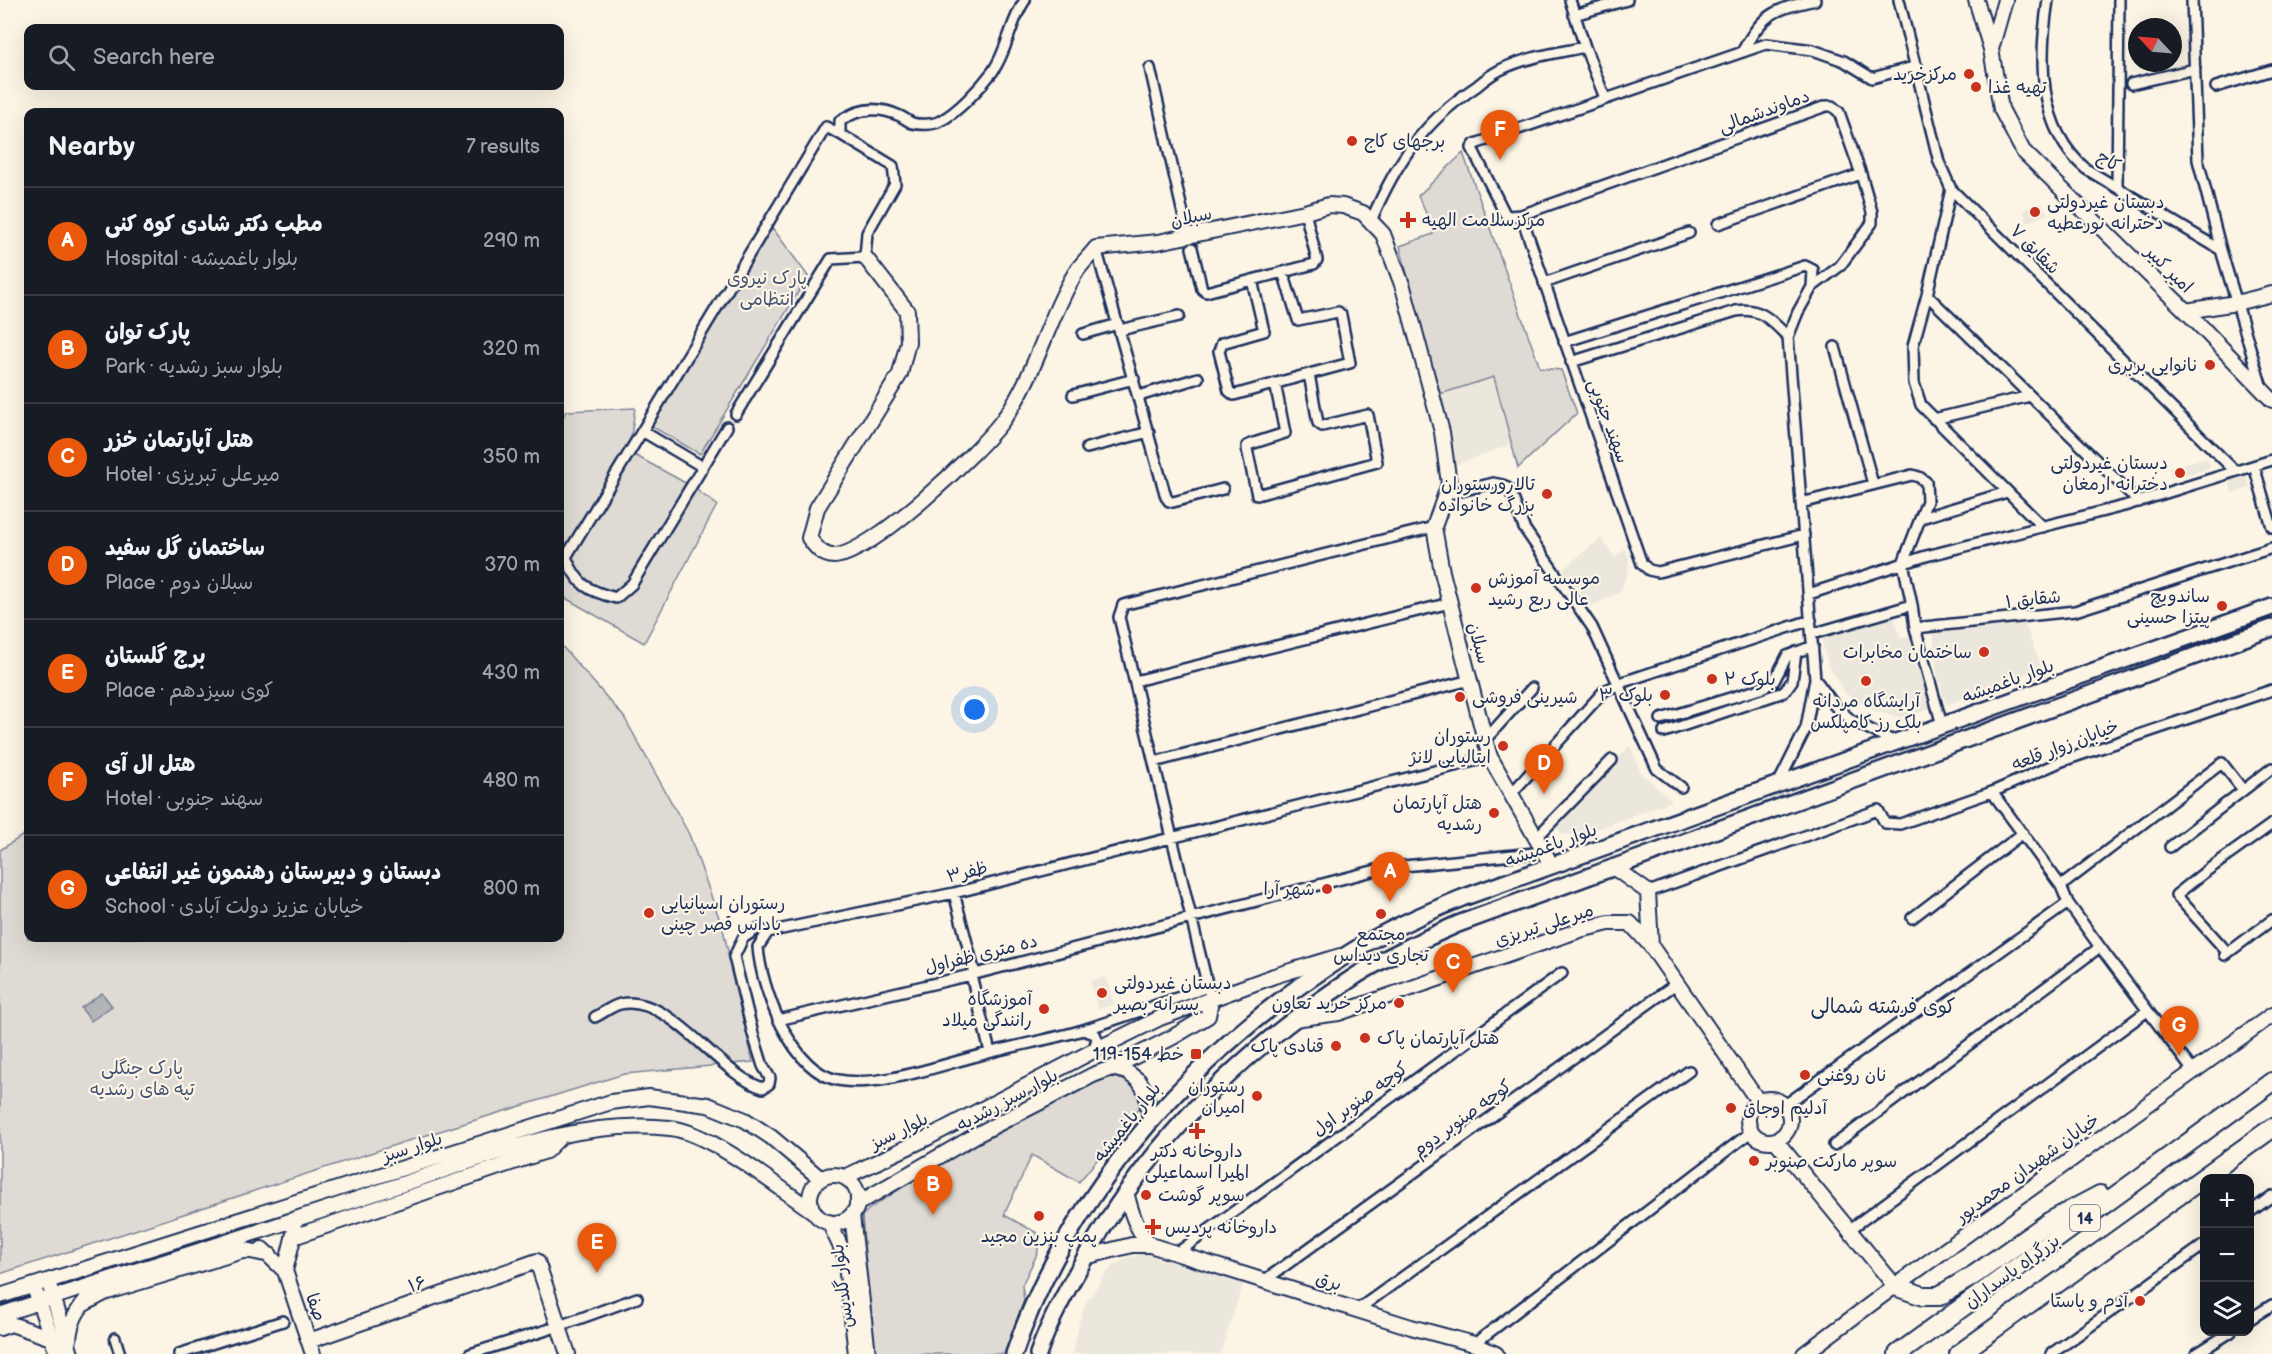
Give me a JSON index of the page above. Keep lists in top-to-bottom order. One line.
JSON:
{"streets":{"highway":["14","بزرگراه پاسداران"],"main road":["بلوار باغمیشه"],"street":["دماوندشمالی","کاج","سبلان","شقایق ۷","امیر کبیر","سهند جنوبی","شقایق ۱","خیابان زوار قلعه","ظفر۳","میرعلی تبریزی","ده متری ظفراول","کوچه صنوبر اول","بلوار سبز رشدیه","کوچه صنوبر دوم","بلوار سبز","خیابان شهیدان محمدپور","برق","۱۶","بلوار گلدیس","صفا"]},"crossings":[["دماوندشمالی","سهند جنوبی"],["سبلان","بلوار باغمیشه"],["سبلان","ظفر۳"],["سبلان","ده متری ظفراول"],["بلوار باغمیشه","بلوار سبز"],["میرعلی تبریزی","کوچه صنوبر دوم"],["کوچه صنوبر اول","برق"],["بلوار سبز رشدیه","بلوار سبز"],["بلوار سبز رشدیه","بلوار گلدیس"],["کوچه صنوبر دوم","برق"],["بلوار سبز","بلوار گلدیس"],["۱۶","صفا"]],"districts":["کوی فرشته شمالی"],"parks":["پارک نیروی انتظامی","پارک جنگلی تپه های رشدیه"],"places":{"other":["مرکزخرید","تهیه غذا","برجهای کاج","دبستان غیردولتی دخترانه نورعطیه","نانوایی بربری","دبستان غیردولتی دخترانه ارمغان","تالارورستوران بزرگ خانواده","موسسه آموزش عالی ربع رشید","ساندویچ پیتزا حسینی","ساختمان مخابرات","بلوک ۲","آرایشگاه مردانه بلک رز کامپلکس","بلوک ۳","شیرینی فروشی","رستوران ایتالیایی لانژ","هتل آپارتمان رشدیه","شهر آرا","رستوران اسپانیایی باداس قصر چینی","مجتمع تجاری دیداس","دبستان غیردولتی پسرانه بصیر","مرکز خرید تعاون","آموزشگاه رانندگی میلاد","هتل آپارتمان پاک","قنادی پاک","نان روغنی","رستوران امیران","آدلیم اوجاق","سوپر مارکت صنوبر","سوپر گوشت","پمپ بنزین مجید","آدم و پاستا"],"health":["مرکزسلامت الهیه","داروخانه دکتر المیرا اسماعیلی","داروخانه پردیس"],"transit":["خط 154-119"]},"north":"top left","page":{"search":"Search here","heading":["Nearby","7 results"],"pins":["F","D","A","C","G","B","E"],"list":[{"mark":"A","name":"مطب دکتر شادی کوه کنی","note":"Hospital · بلوار باغمیشه","value":"290 m"},{"mark":"B","name":"پارک توان","note":"Park · بلوار سبز رشدیه","value":"320 m"},{"mark":"C","name":"هتل آپارتمان خزر","note":"Hotel · میرعلی تبریزی","value":"350 m"},{"mark":"D","name":"ساختمان گل سفید","note":"Place · سبلان دوم","value":"370 m"},{"mark":"E","name":"برج گلستان","note":"Place · کوی سیزدهم","value":"430 m"},{"mark":"F","name":"هتل ال آی","note":"Hotel · سهند جنوبی","value":"480 m"},{"mark":"G","name":"دبستان و دبیرستان رهنمون غیر انتفاعی","note":"School · خیابان عزیز دولت آبادی","value":"800 m"}],"map_buttons":["+","−"]}}
